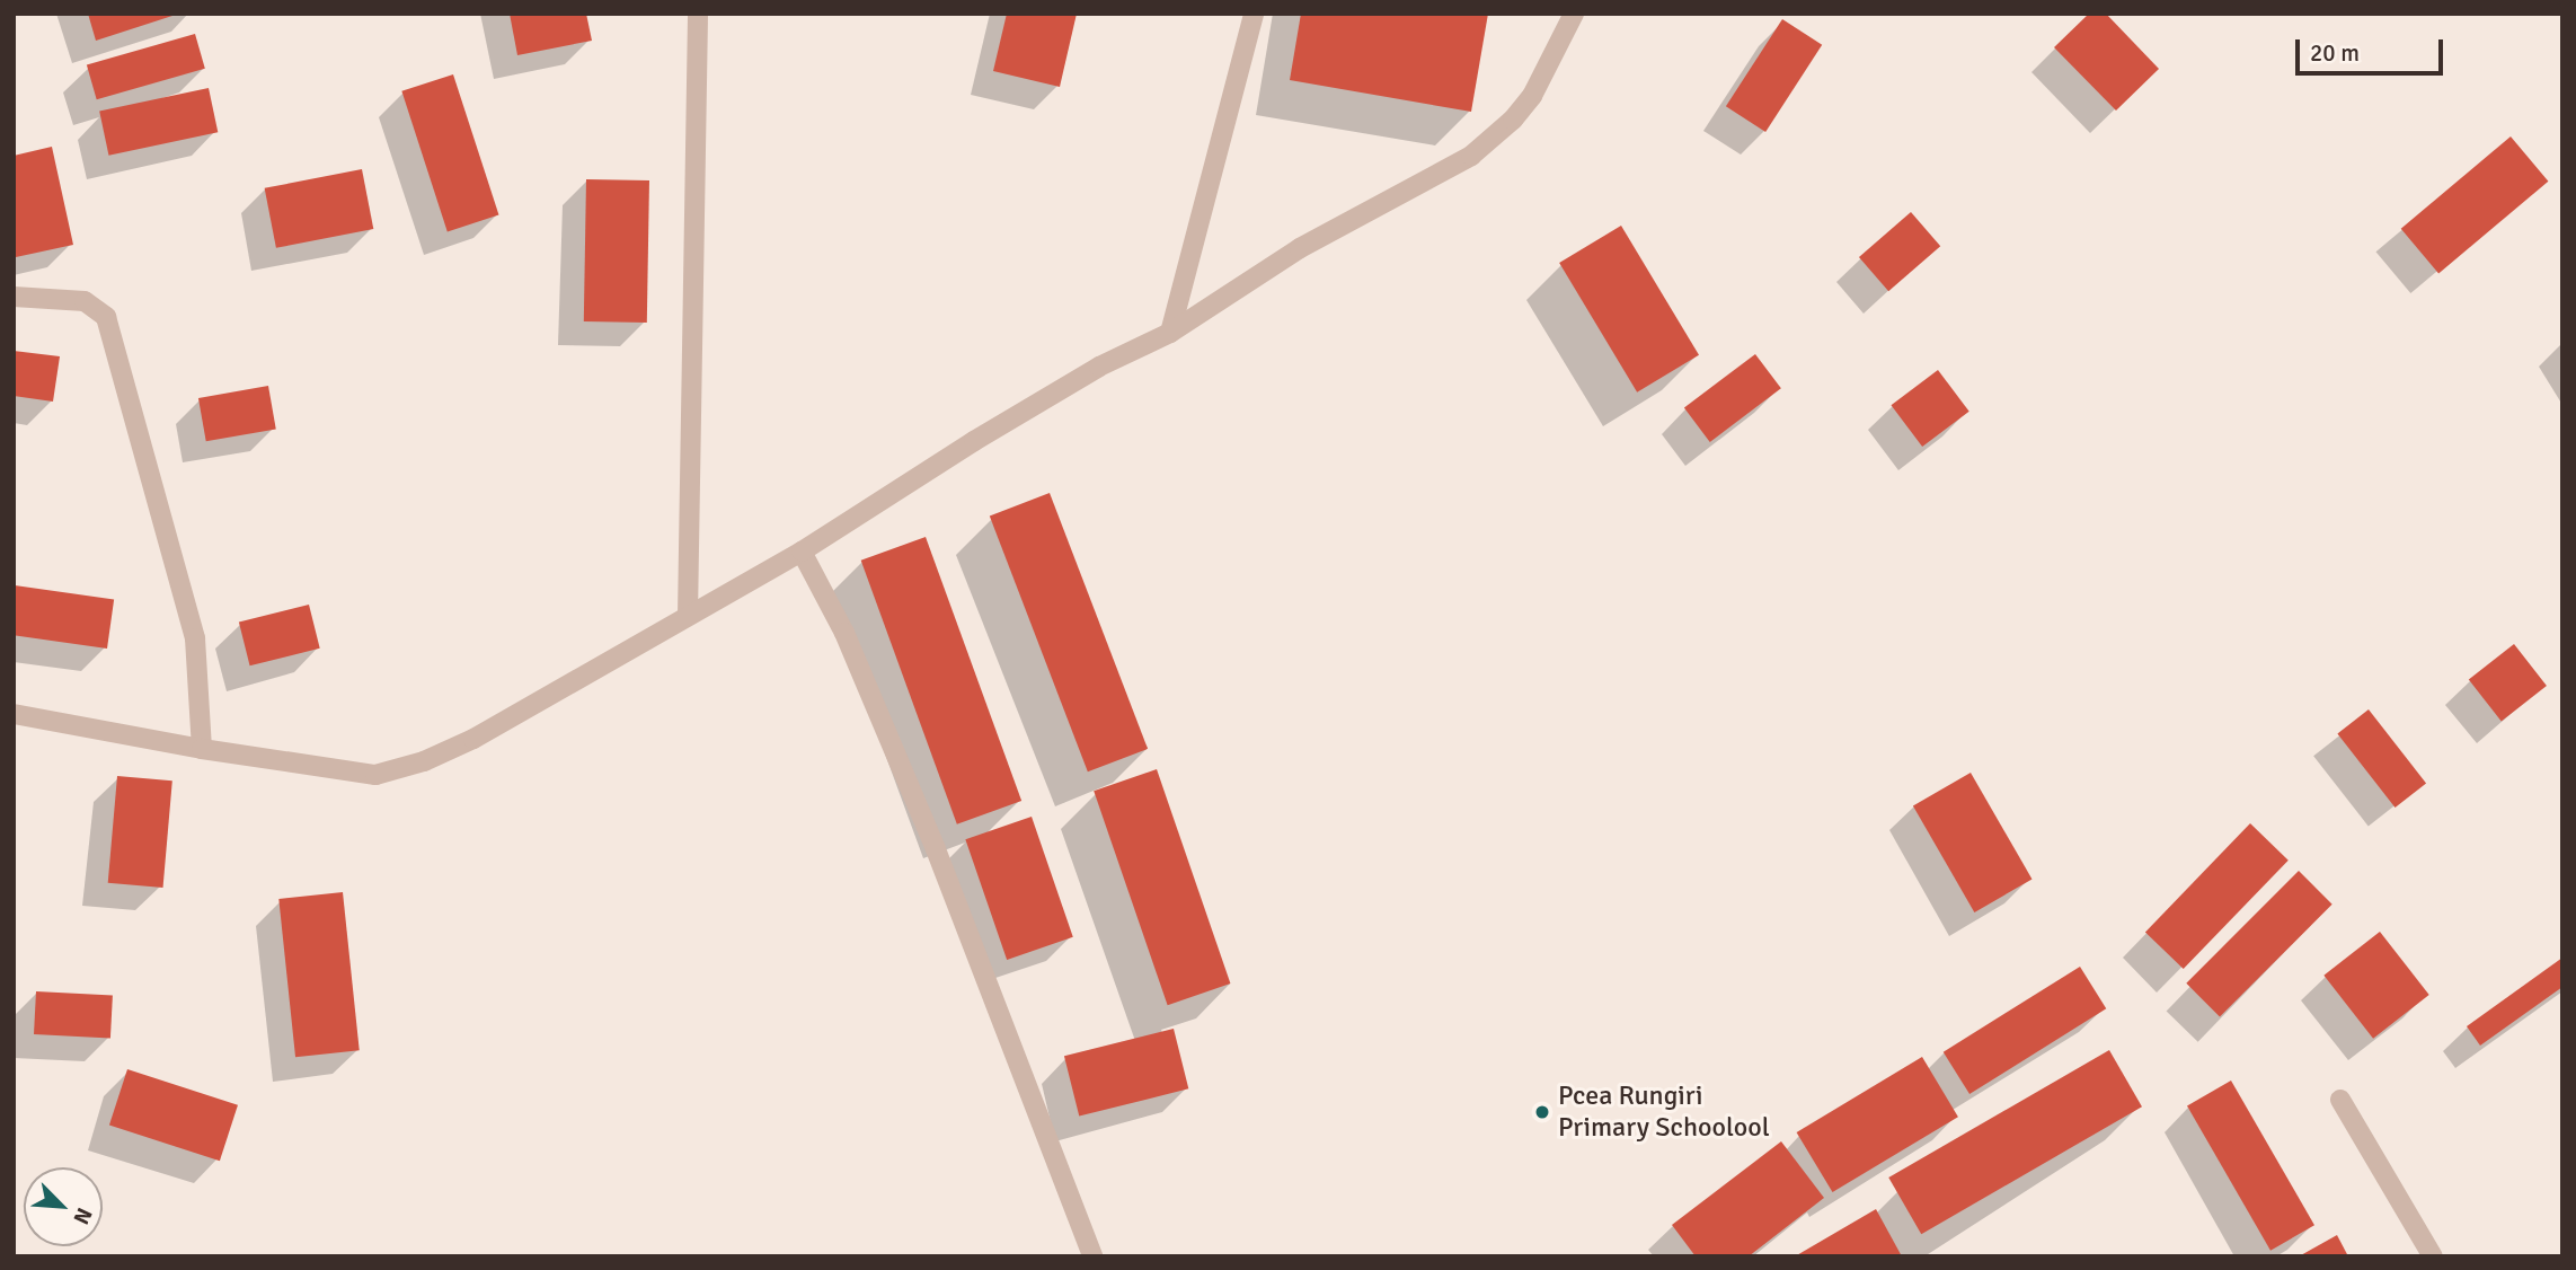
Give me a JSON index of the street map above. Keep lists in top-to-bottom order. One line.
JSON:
{"places":["Pcea Rungiri Primary Schoolool"],"scale_bar":"20 m","north":"bottom right"}
